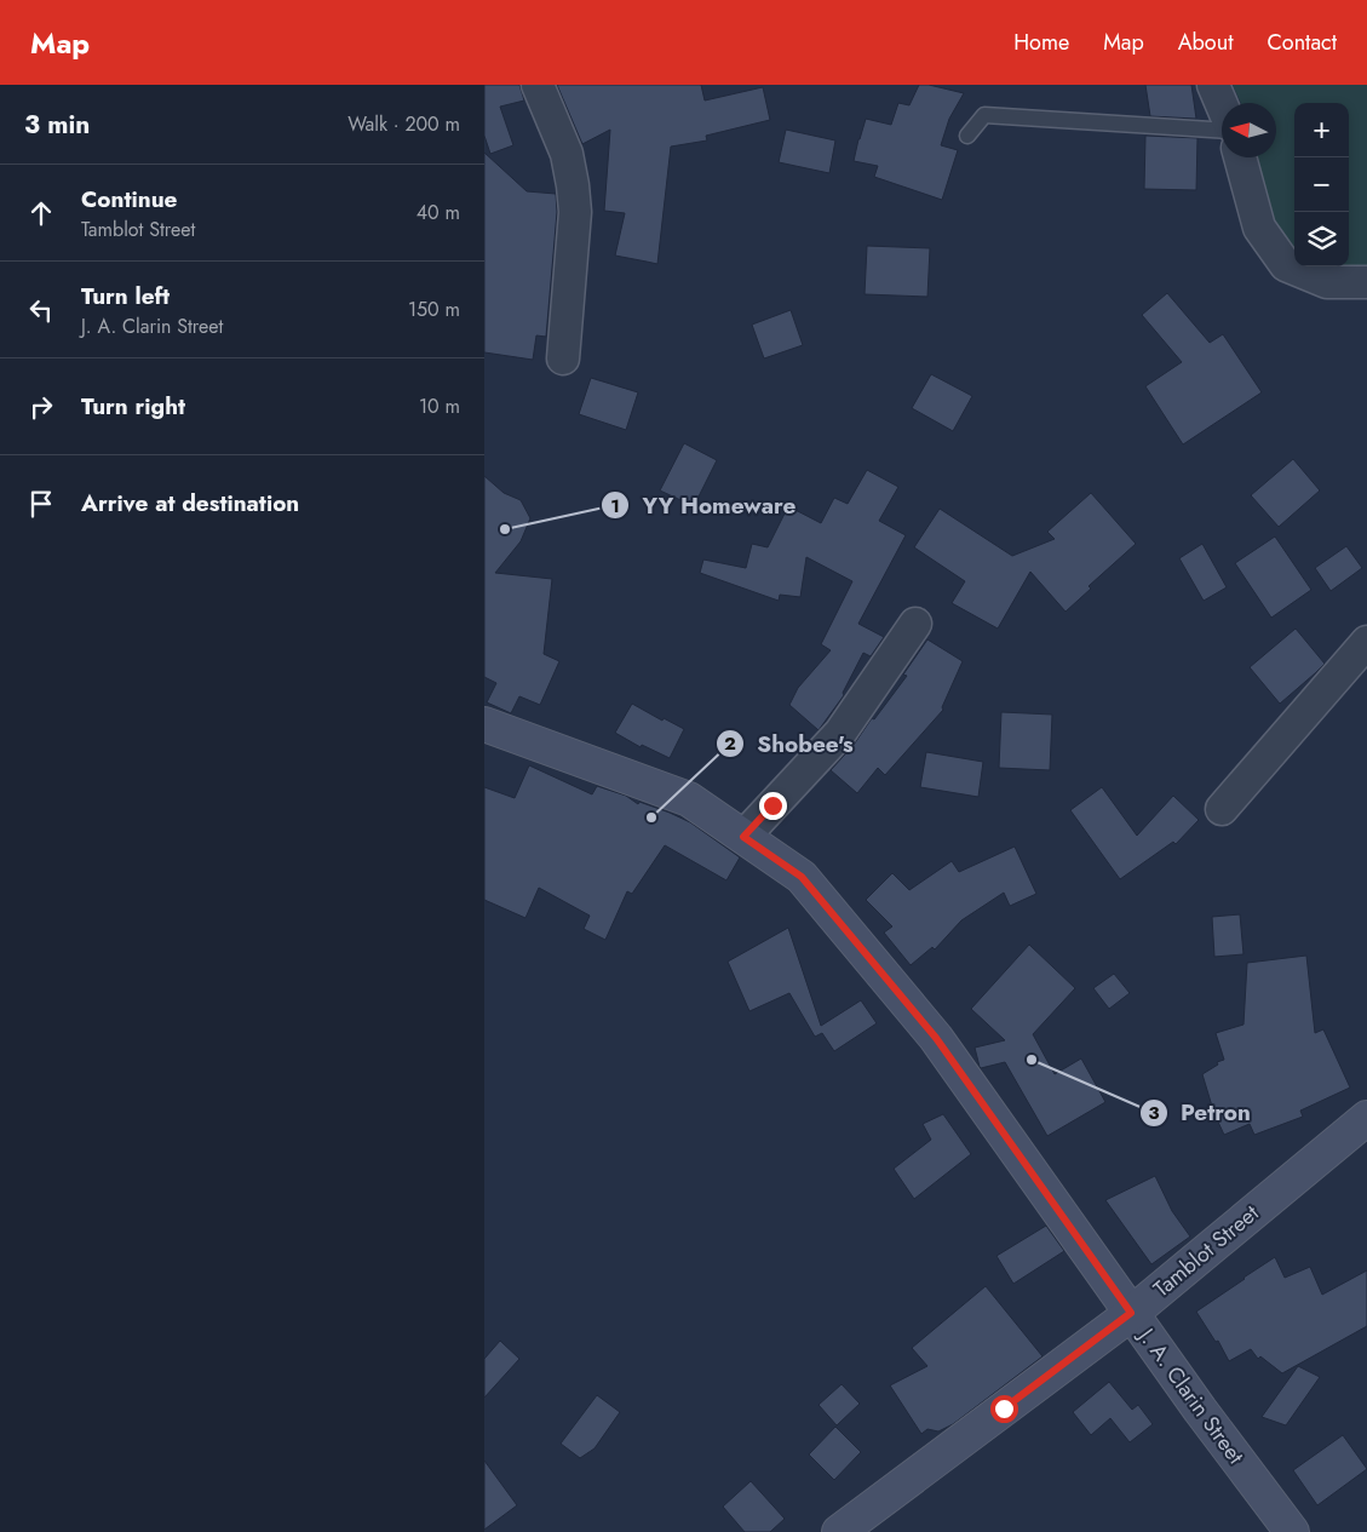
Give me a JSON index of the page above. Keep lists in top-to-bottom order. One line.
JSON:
{"streets":{"main road":["Tamblot Street","J. A. Clarin Street"]},"crossings":[["Tamblot Street","J. A. Clarin Street"]],"places":["YY Homeware","Shobee's","Petron"],"north":"left","page":{"header":"Map","nav":["Home","Map","About","Contact"],"heading":["3 min","Walk · 200 m"],"map_buttons":["+","−"],"list":[["Continue","Tamblot Street","40 m"],["Turn left","J. A. Clarin Street","150 m"],["Turn right","10 m"],"Arrive at destination"]}}
